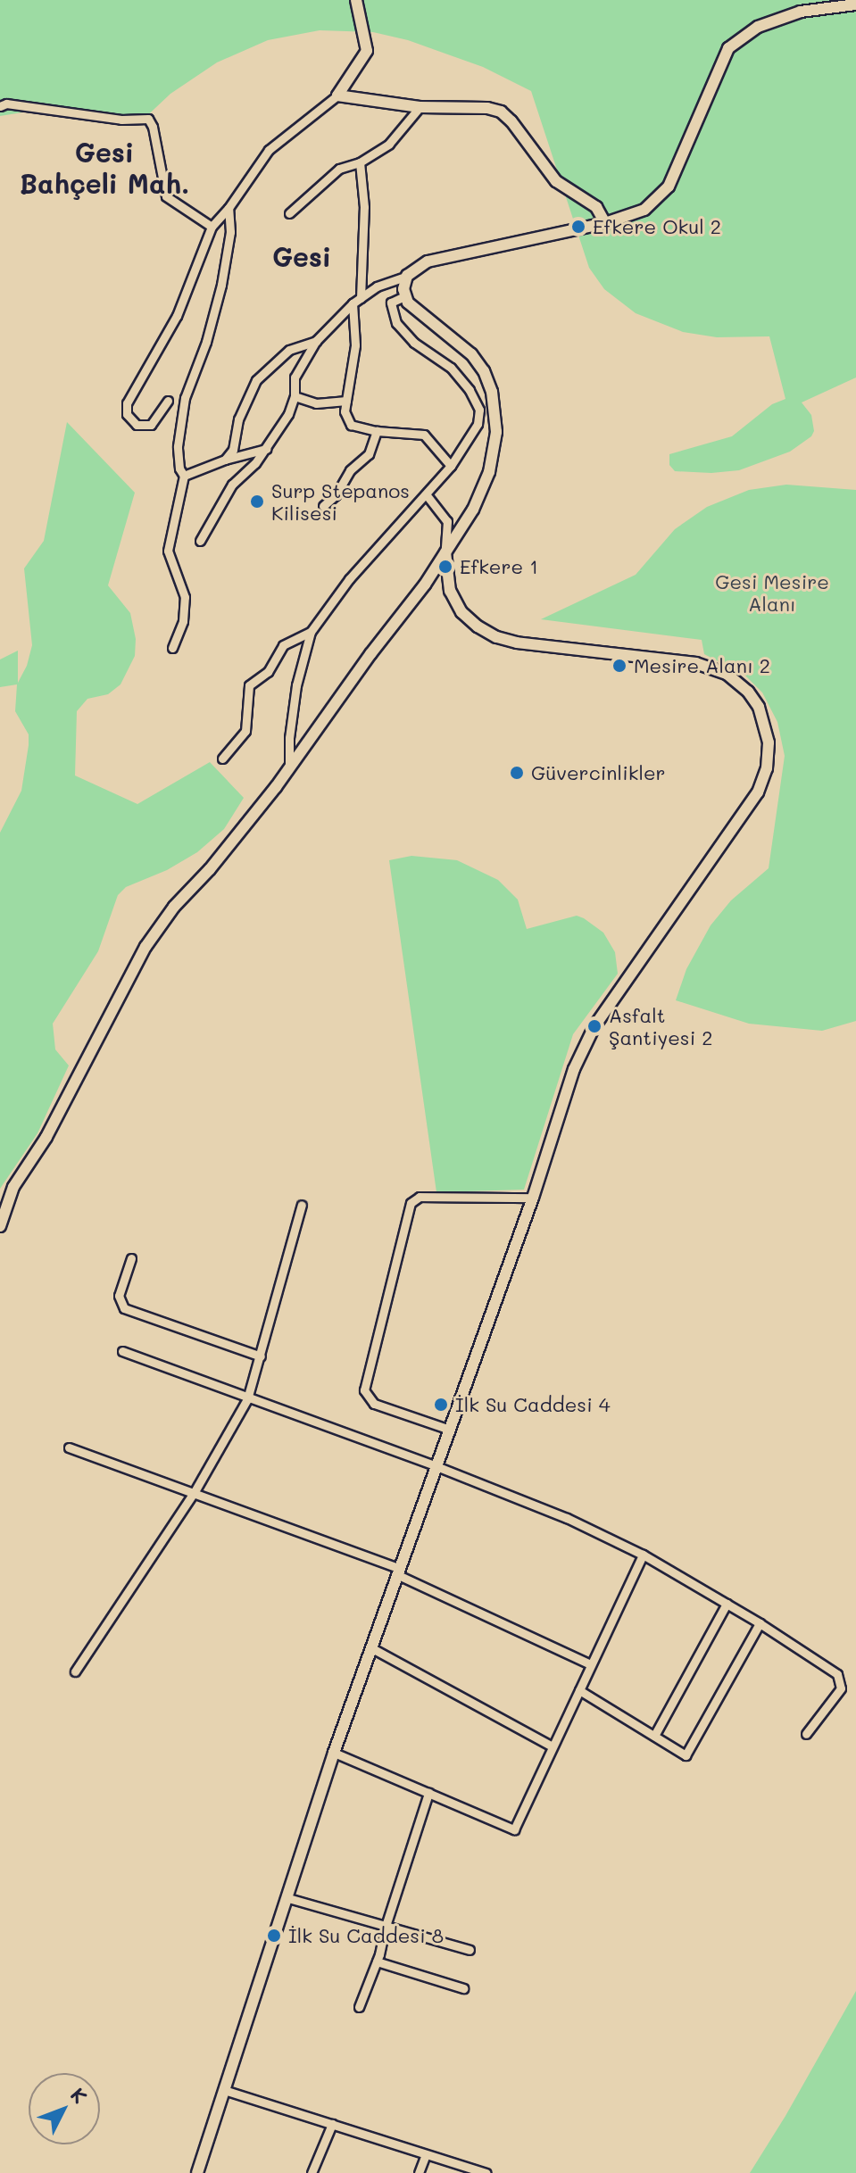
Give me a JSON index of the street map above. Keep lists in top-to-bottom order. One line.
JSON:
{"districts":["Gesi Bahçeli Mah.","Gesi"],"parks":["Gesi Mesire Alanı"],"places":["Efkere Okul 2","Surp Stepanos Kilisesi","Efkere 1","Mesire Alanı 2","Güvercinlikler","Asfalt Şantiyesi 2","İlk Su Caddesi 4","İlk Su Caddesi 8"],"north":"top right"}
